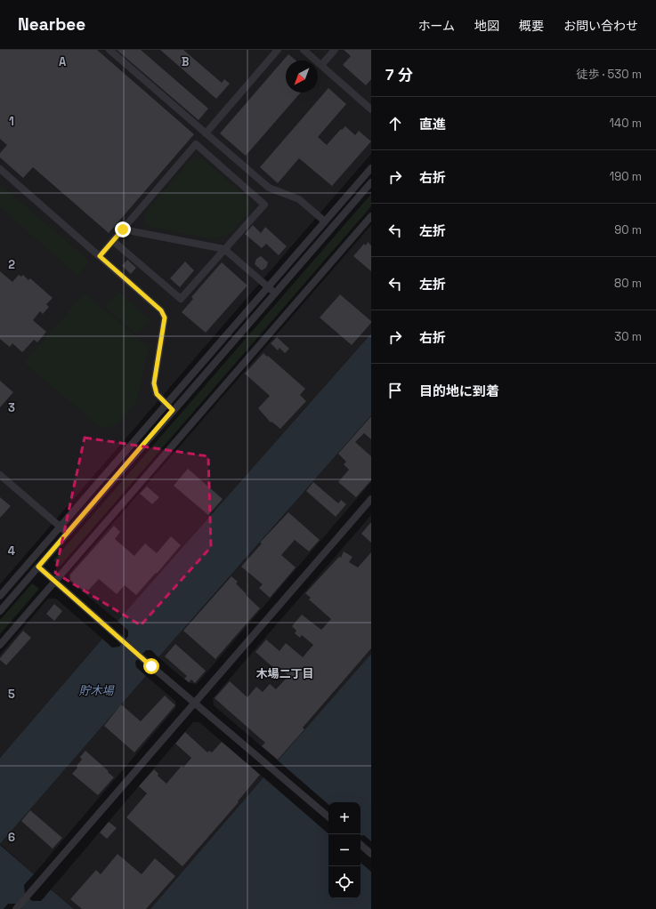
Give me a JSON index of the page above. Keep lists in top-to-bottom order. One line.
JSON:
{"districts":["木場二丁目"],"water":["貯木場"],"north":"bottom left","page":{"header":"Nearbee","nav":["ホーム","地図","概要","お問い合わせ"],"heading":["7 分","徒歩 · 530 m"],"list":[["直進","140 m"],["右折","190 m"],["左折","90 m"],["左折","80 m"],["右折","30 m"],"目的地に到着"],"map_buttons":["+","−"]},"grid":{"columns":["A","B"],"rows":["1","2","3","4","5","6"]}}
